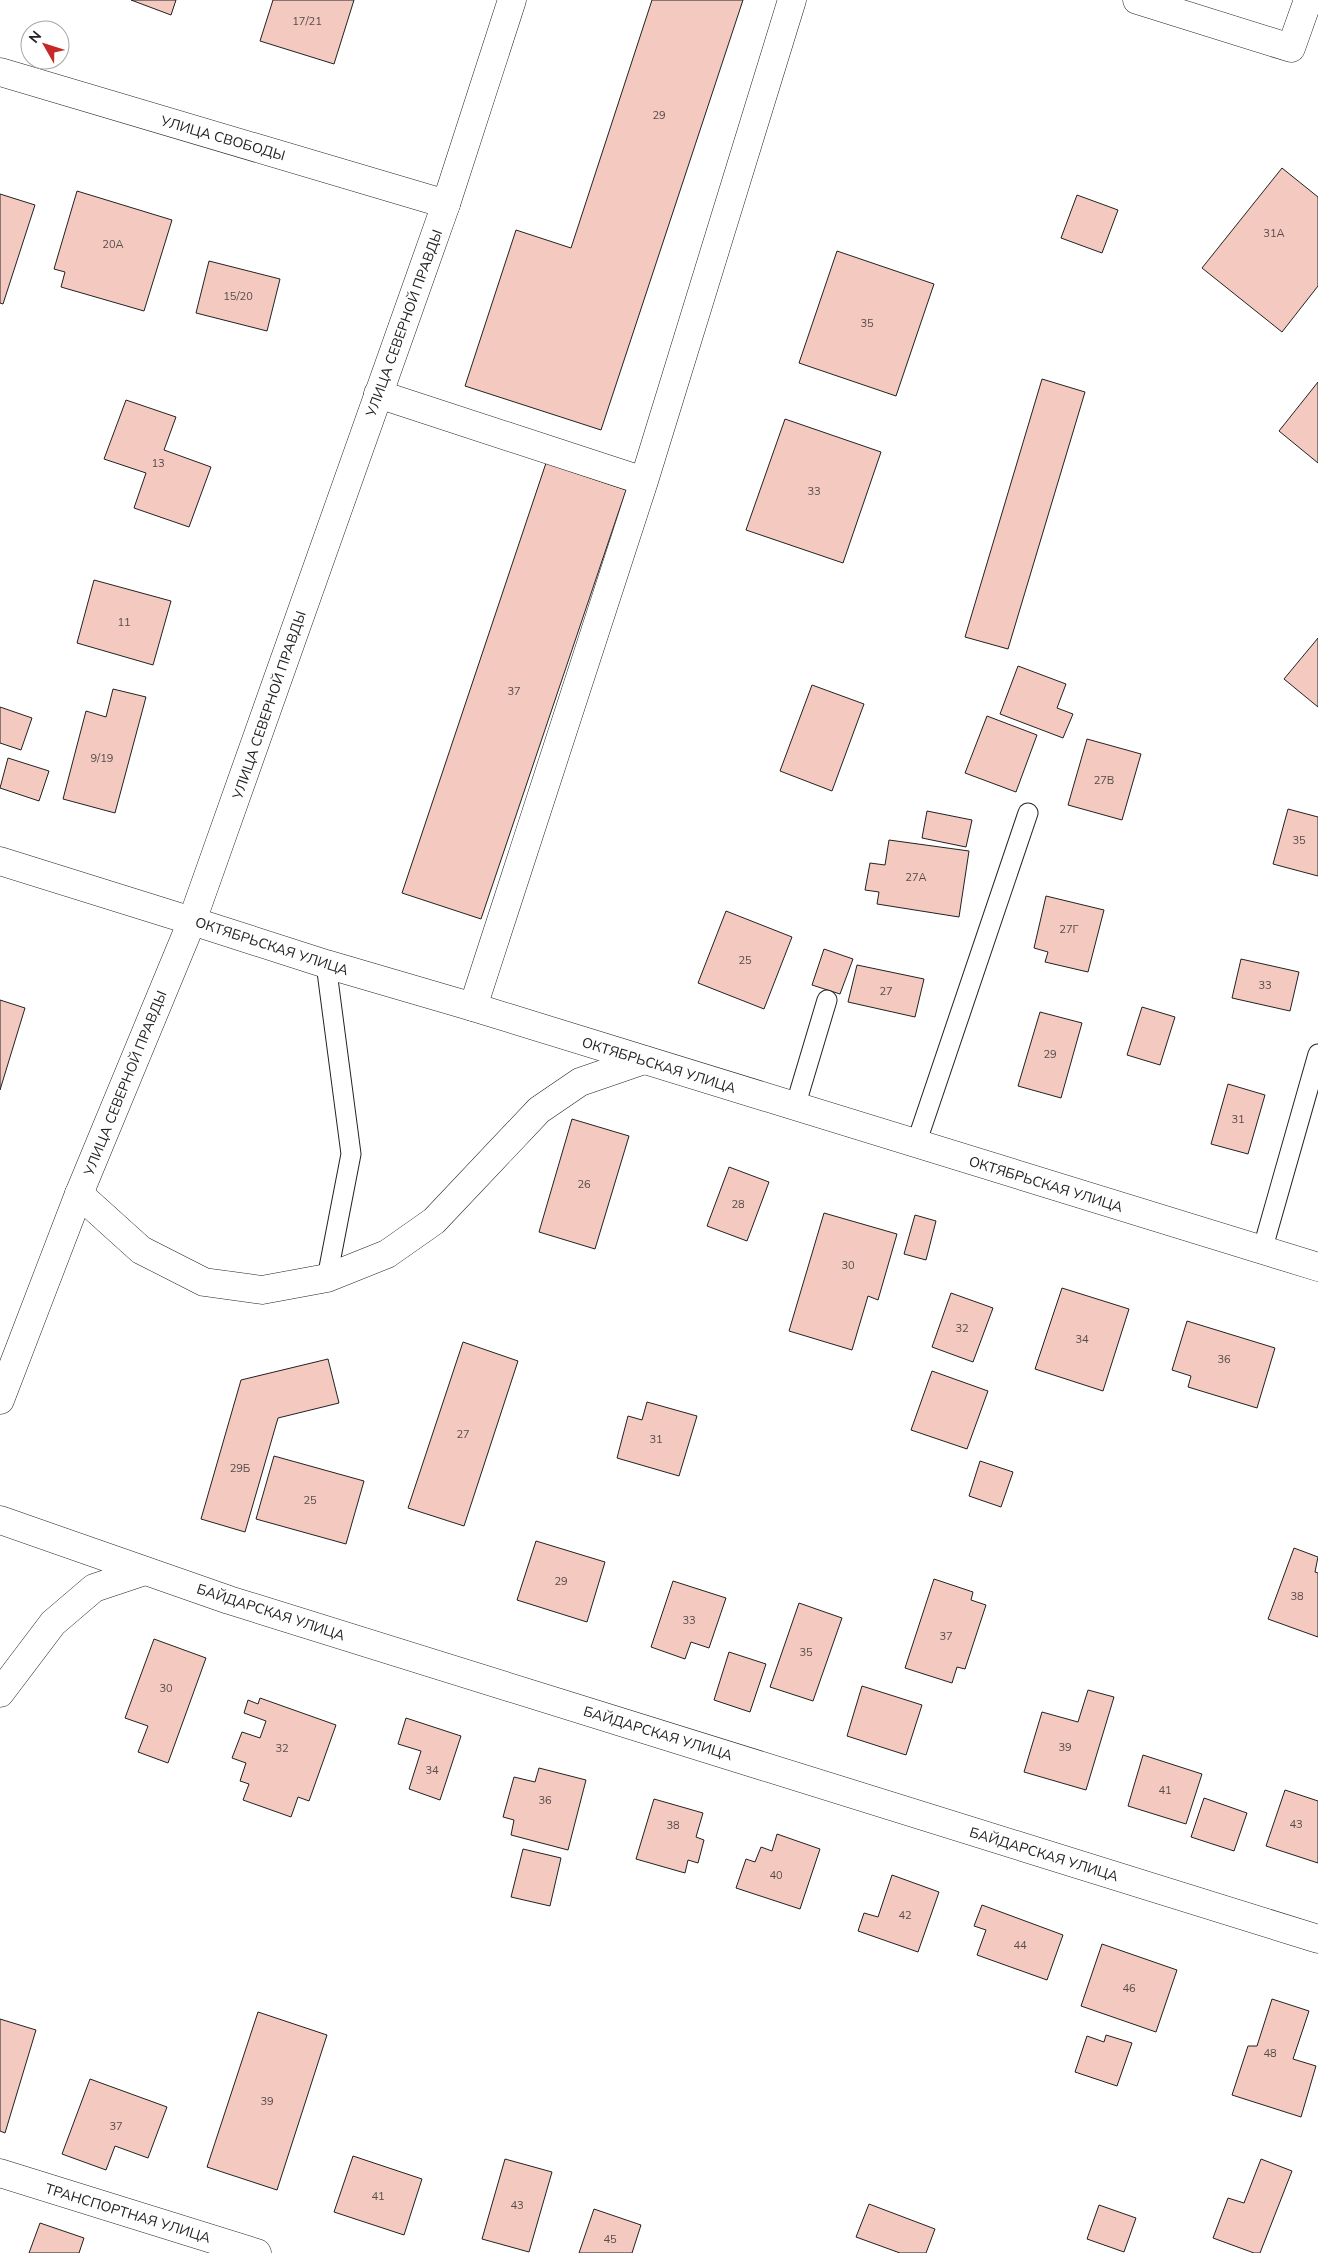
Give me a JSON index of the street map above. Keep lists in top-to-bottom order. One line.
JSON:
{"streets":{"main road":["УЛИЦА СВОБОДЫ","УЛИЦА СЕВЕРНОЙ ПРАВДЫ","ОКТЯБРЬСКАЯ УЛИЦА","БАЙДАРСКАЯ УЛИЦА","ТРАНСПОРТНАЯ УЛИЦА"]},"crossings":[["УЛИЦА СВОБОДЫ","УЛИЦА СЕВЕРНОЙ ПРАВДЫ"],["УЛИЦА СЕВЕРНОЙ ПРАВДЫ","ОКТЯБРЬСКАЯ УЛИЦА"]],"house_numbers":["17/21","29","31А","20А","15/20","35","13","33","11","37","9/19","27В","35","27А","27Г","25","33","27","29","31","26","28","30","32","34","36","27","31","29Б","25","29","38","33","37","35","30","39","32","34","41","36","43","38","40","42","44","46","48","39","37","41","43","45"],"north":"top left"}
